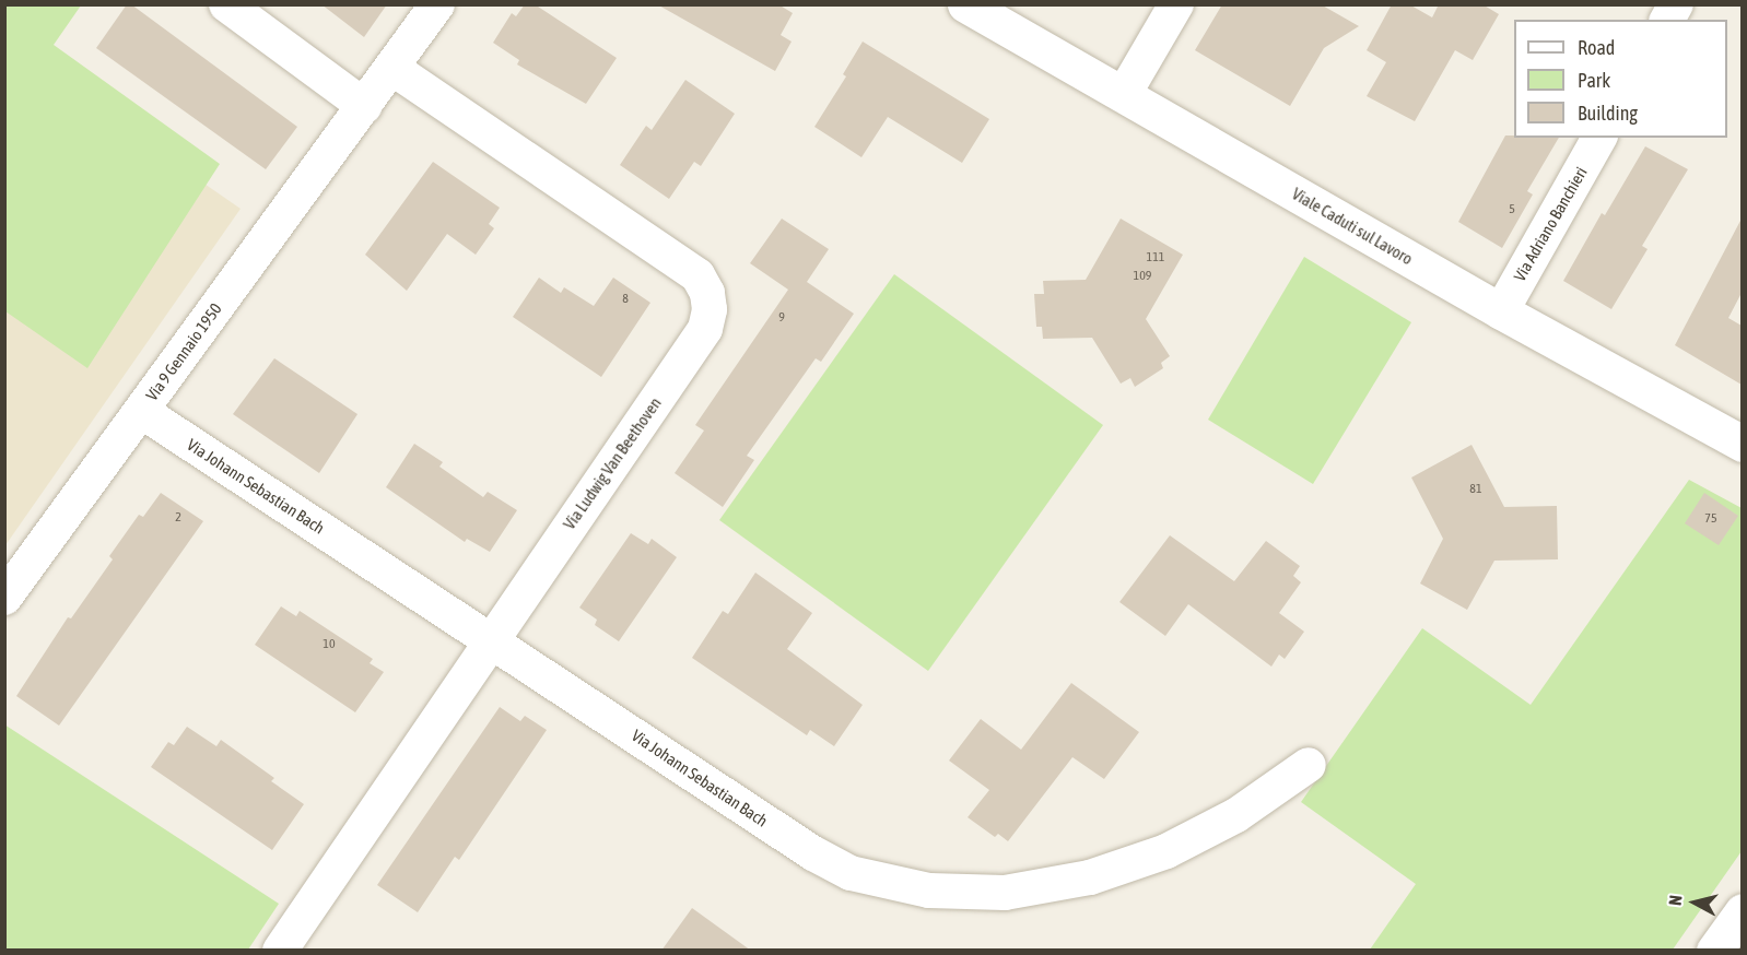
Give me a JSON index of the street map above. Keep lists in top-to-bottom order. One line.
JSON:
{"streets":{"street":["Via Adriano Banchieri","Viale Caduti sul Lavoro","Via 9 Gennaio 1950","Via Ludwig Van Beethoven","Via Johann Sebastian Bach"]},"crossings":[["Via Adriano Banchieri","Viale Caduti sul Lavoro"],["Via 9 Gennaio 1950","Via Ludwig Van Beethoven"],["Via 9 Gennaio 1950","Via Johann Sebastian Bach"],["Via Ludwig Van Beethoven","Via Johann Sebastian Bach"]],"house_numbers":["5","111","109","8","9","81","2","75","10"],"legend":["Road","Park","Building"],"north":"left"}
